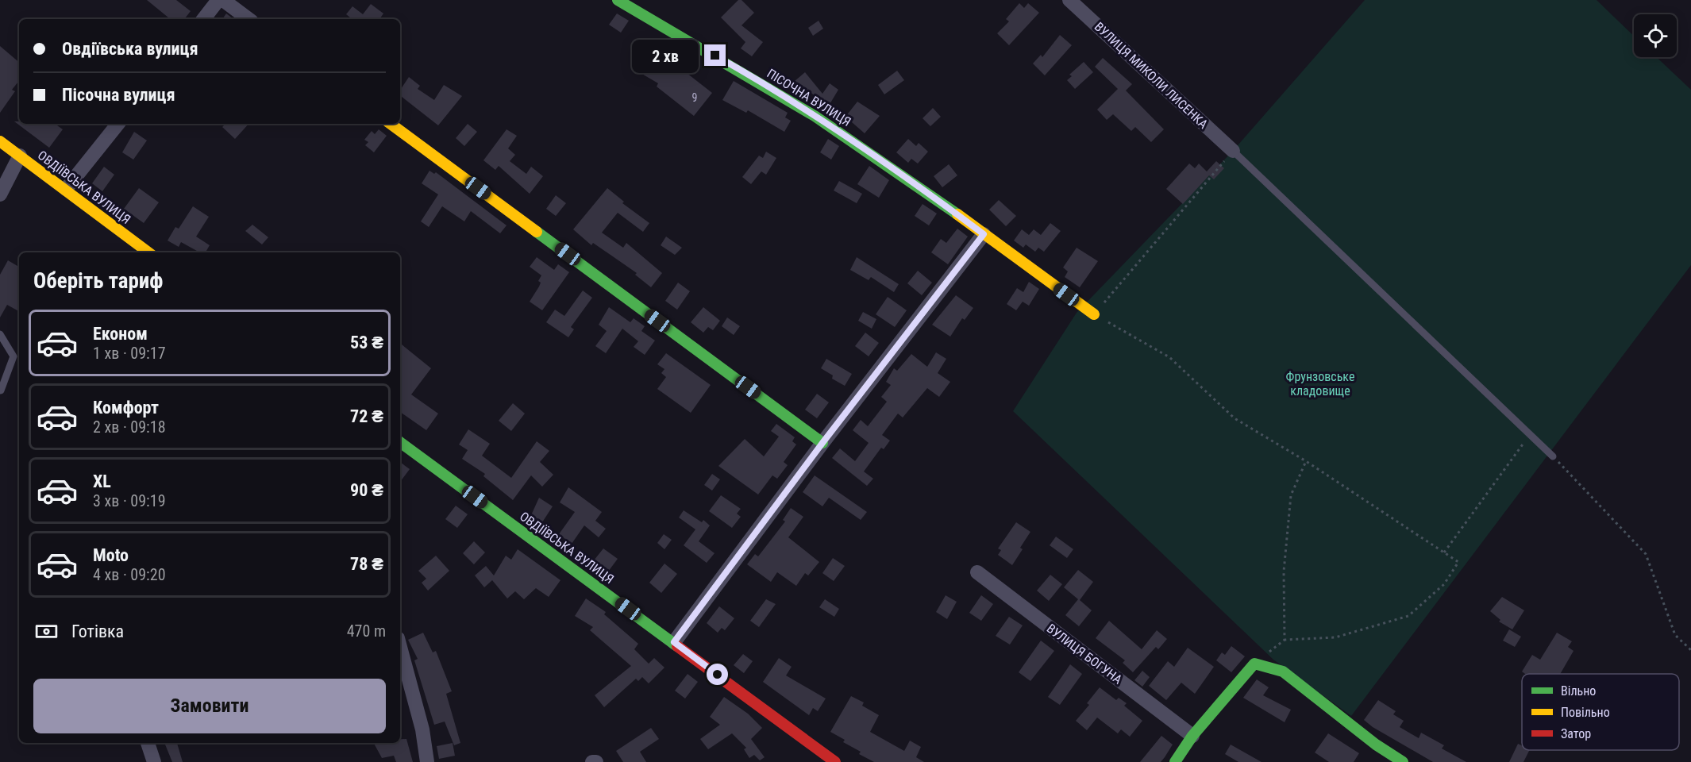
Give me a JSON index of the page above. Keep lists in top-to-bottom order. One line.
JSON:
{"streets":{"street":["ВУЛИЦЯ МИКОЛИ ЛИСЕНКА","ПІСОЧНА ВУЛИЦЯ","ОВДІЇВСЬКА ВУЛИЦЯ","ВУЛИЦЯ БОГУНА"]},"parks":["Фрунзовське кладовище"],"house_numbers":["9"],"legend":["Вільно","Повільно","Затор"],"page":{"banner":["Овдіївська вулиця","Пісочна вулиця"],"bubble":"2 хв","heading":"Оберіть тариф","list":[{"name":"Економ","note":"1 хв · 09:17","value":"53 ₴"},{"name":"Комфорт","note":"2 хв · 09:18","value":"72 ₴"},{"name":"XL","note":"3 хв · 09:19","value":"90 ₴"},{"name":"Moto","note":"4 хв · 09:20","value":"78 ₴"}],"pay":["Готівка","470 m"],"buttons":"Замовити"}}
